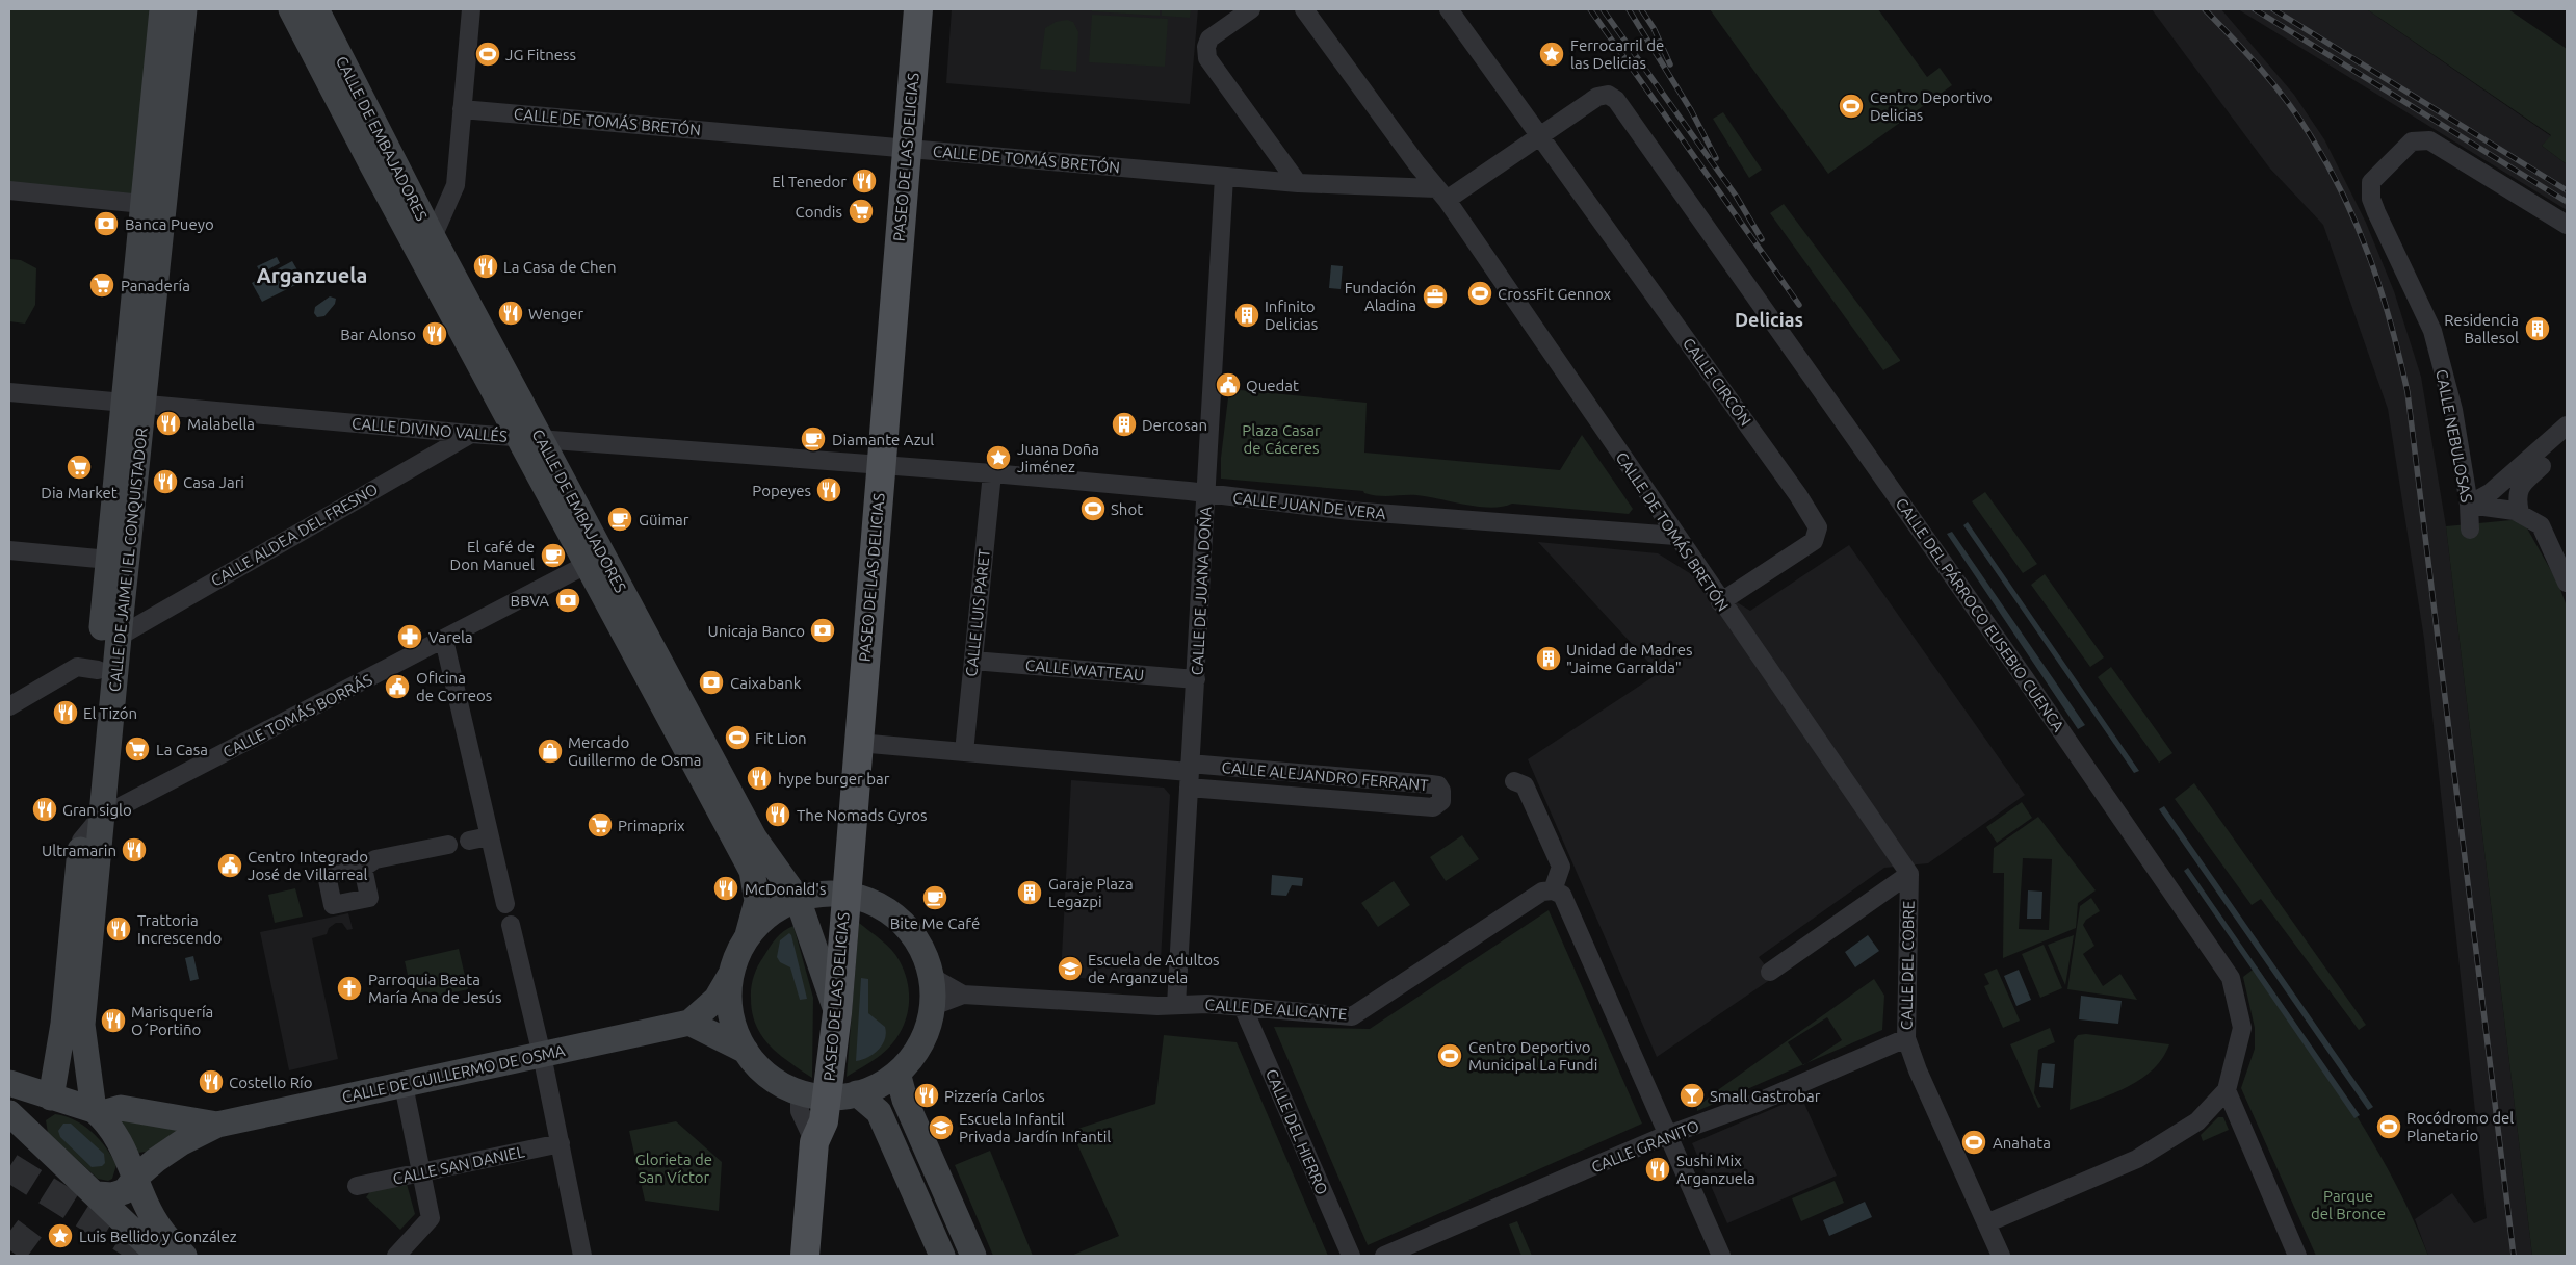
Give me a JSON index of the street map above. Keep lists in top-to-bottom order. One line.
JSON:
{"streets":{"main road":["PASEO DE LAS DELICIAS"],"street":["CALLE DE TOMÁS BRETÓN","CALLE DE EMBAJADORES","CALLE CIRCÓN","CALLE DIVINO VALLÉS","CALLE NEBULOSAS","CALLE JUAN DE VERA","CALLE ALDEA DEL FRESNO","CALLE DE JAIME I EL CONQUISTADOR","CALLE DE JUANA DOÑA","CALLE LUIS PARET","CALLE DEL PÁRROCO EUSEBIO CUENCA","CALLE WATTEAU","CALLE TOMÁS BORRÁS","CALLE ALEJANDRO FERRANT","CALLE DEL COBRE","CALLE DE ALICANTE","CALLE DE GUILLERMO DE OSMA","CALLE DEL HIERRO","CALLE GRANITO","CALLE SAN DANIEL"]},"crossings":[["CALLE DE TOMÁS BRETÓN","PASEO DE LAS DELICIAS"],["CALLE DE TOMÁS BRETÓN","CALLE CIRCÓN"],["CALLE DE TOMÁS BRETÓN","CALLE JUAN DE VERA"],["CALLE DE TOMÁS BRETÓN","CALLE DE JUANA DOÑA"],["CALLE DE TOMÁS BRETÓN","CALLE DEL PÁRROCO EUSEBIO CUENCA"],["CALLE DE TOMÁS BRETÓN","CALLE DEL COBRE"],["CALLE DE EMBAJADORES","PASEO DE LAS DELICIAS"],["CALLE DE EMBAJADORES","CALLE DIVINO VALLÉS"],["CALLE DE EMBAJADORES","CALLE TOMÁS BORRÁS"],["PASEO DE LAS DELICIAS","CALLE DIVINO VALLÉS"],["PASEO DE LAS DELICIAS","CALLE JUAN DE VERA"],["PASEO DE LAS DELICIAS","CALLE ALEJANDRO FERRANT"],["CALLE CIRCÓN","CALLE DEL PÁRROCO EUSEBIO CUENCA"],["CALLE DIVINO VALLÉS","CALLE JUAN DE VERA"],["CALLE DIVINO VALLÉS","CALLE ALDEA DEL FRESNO"],["CALLE DIVINO VALLÉS","CALLE DE JAIME I EL CONQUISTADOR"],["CALLE JUAN DE VERA","CALLE DE JUANA DOÑA"],["CALLE JUAN DE VERA","CALLE LUIS PARET"],["CALLE ALDEA DEL FRESNO","CALLE DE JAIME I EL CONQUISTADOR"],["CALLE DE JAIME I EL CONQUISTADOR","CALLE TOMÁS BORRÁS"],["CALLE DE JAIME I EL CONQUISTADOR","CALLE DE GUILLERMO DE OSMA"],["CALLE DE JUANA DOÑA","CALLE WATTEAU"],["CALLE DE JUANA DOÑA","CALLE ALEJANDRO FERRANT"],["CALLE DE JUANA DOÑA","CALLE DE ALICANTE"],["CALLE LUIS PARET","CALLE WATTEAU"],["CALLE LUIS PARET","CALLE ALEJANDRO FERRANT"],["CALLE DEL PÁRROCO EUSEBIO CUENCA","CALLE DEL COBRE"],["CALLE DEL COBRE","CALLE GRANITO"],["CALLE DE ALICANTE","CALLE DEL HIERRO"]],"districts":["Arganzuela","Delicias"],"parks":["Plaza Casar de Cáceres","Glorieta de San Víctor","Parque del Bronce"],"places":{"sports":["JG Fitness","Centro Deportivo Delicias","CrossFit Gennox","Shot","Fit Lion","Centro Deportivo Municipal La Fundi","Rocódromo del Planetario","Anahata"],"place":["Ferrocarril de las Delicias","Juana Doña Jiménez","Luis Bellido y González"],"restaurant":["El Tenedor","La Casa de Chen","Wenger","Bar Alonso","Malabella","Casa Jari","Popeyes","El Tizón","hype burger bar","Gran siglo","The Nomads Gyros","Ultramarin","McDonald's","Trattoria Increscendo","Marisquería O´Portiño","Costello Río","Pizzería Carlos","Sushi Mix Arganzuela"],"supermarket":["Condis","Panadería","Dia Market","La Casa","Primaprix"],"bank":["Banca Pueyo","BBVA","Unicaja Banco","Caixabank"],"office":["Fundación Aladina"],"building":["Infinito Delicias","Residencia Ballesol","Dercosan","Unidad de Madres \"Jaime Garralda\"","Garaje Plaza Legazpi"],"public building":["Quedat","Oficina de Correos","Centro Integrado José de Villarreal"],"cafe":["Diamante Azul","Güimar","El café de Don Manuel","Bite Me Café"],"pharmacy":["Varela"],"shop":["Mercado Guillermo de Osma"],"school or university":["Escuela de Adultos de Arganzuela","Escuela Infantil Privada Jardín Infantil"],"church":["Parroquia Beata María Ana de Jesús"],"bar":["Small Gastrobar"]}}
